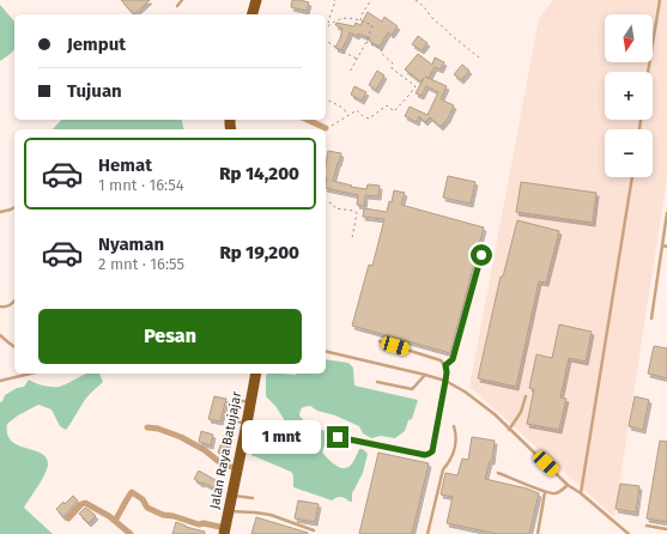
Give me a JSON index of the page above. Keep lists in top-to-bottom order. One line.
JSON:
{"streets":{"highway":["Jalan Raya Batujajar"]},"north":"bottom","page":{"map_buttons":["+","−"],"banner":["Jemput","Tujuan"],"list":[{"name":"Hemat","note":"1 mnt · 16:54","value":"Rp 14,200"},{"name":"Nyaman","note":"2 mnt · 16:55","value":"Rp 19,200"}],"buttons":"Pesan","bubble":"1 mnt"}}
